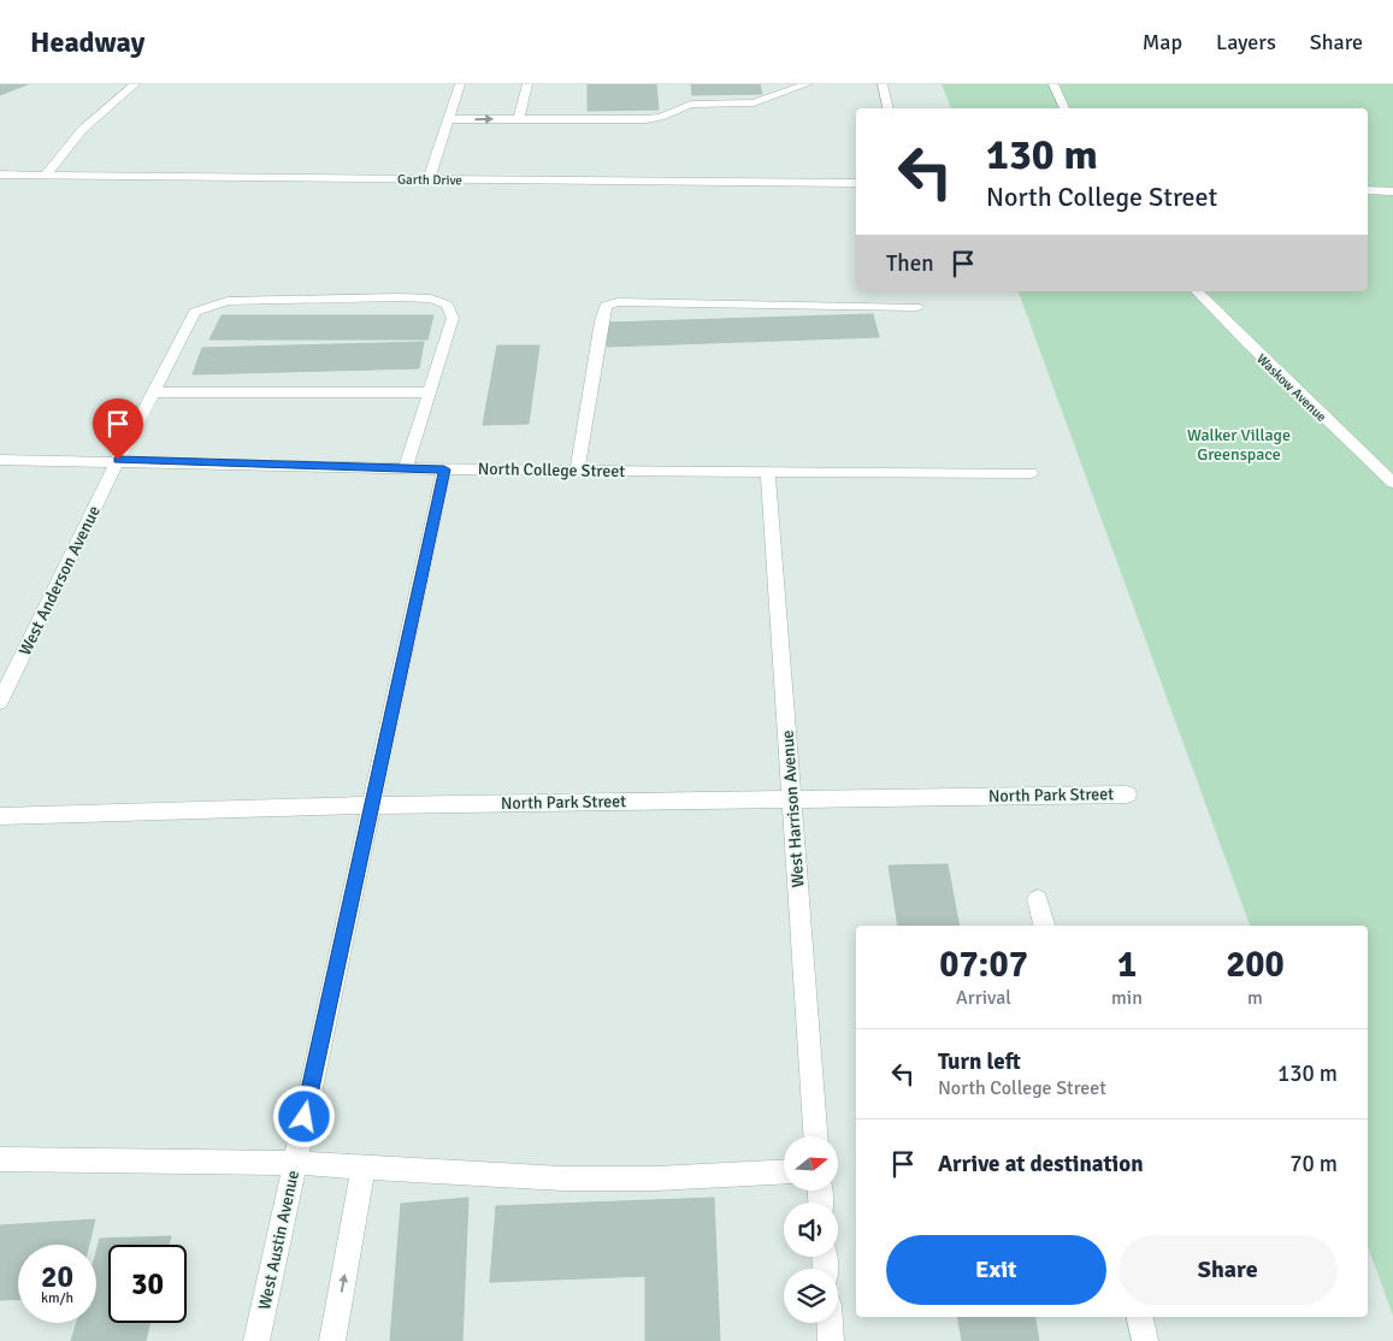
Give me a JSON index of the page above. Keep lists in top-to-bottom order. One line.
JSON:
{"streets":{"street":["Garth Drive","Waskow Avenue","North College Street","West Anderson Avenue","North Park Street","West Harrison Avenue","West Austin Avenue"]},"crossings":[["North College Street","West Anderson Avenue"],["North College Street","West Harrison Avenue"],["North College Street","West Austin Avenue"],["North Park Street","West Harrison Avenue"],["North Park Street","West Austin Avenue"]],"parks":["Walker Village Greenspace"],"north":"right","page":{"header":"Headway","nav":["Map","Layers","Share"],"turn":["130 m","North College Street"],"then":"Then","eta":["07:07","Arrival","1","min","200","m"],"list":[{"name":"Turn left","note":"North College Street","value":"130 m"},{"name":"Arrive at destination","value":"70 m"}],"buttons":["Exit","Share"],"speed":"20 km/h","limit":"30"}}
